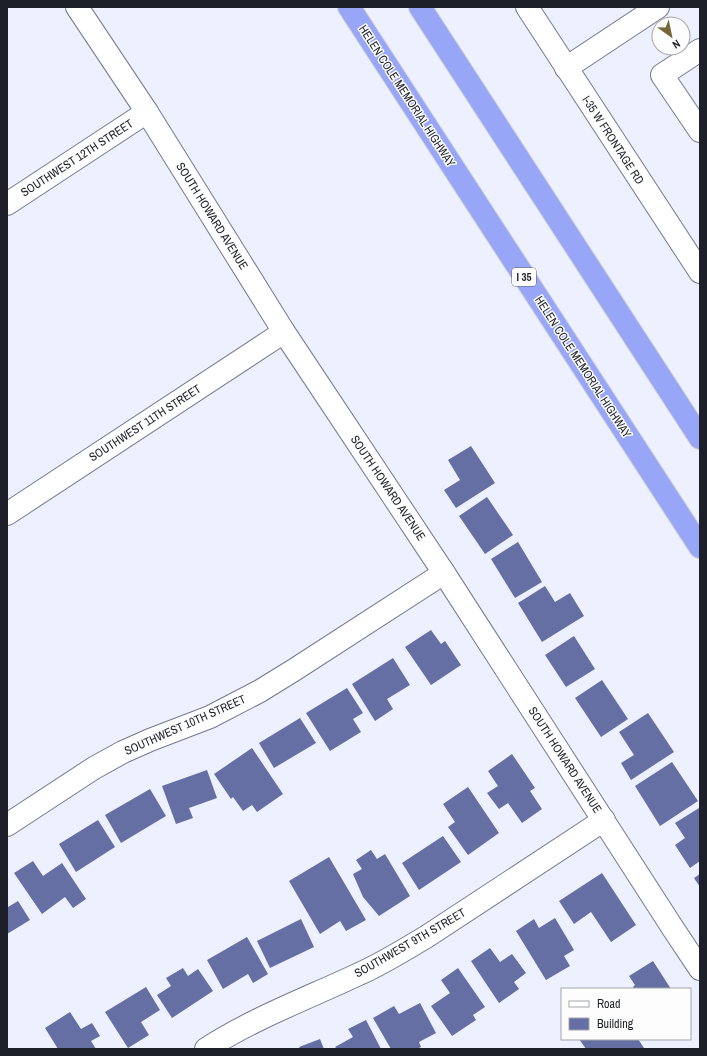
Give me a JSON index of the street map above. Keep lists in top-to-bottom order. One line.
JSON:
{"streets":{"highway":["HELEN COLE MEMORIAL HIGHWAY","I 35"],"street":["I-35 W FRONTAGE RD","SOUTHWEST 12TH STREET","SOUTH HOWARD AVENUE","SOUTHWEST 11TH STREET","SOUTHWEST 10TH STREET","SOUTHWEST 9TH STREET"]},"crossings":[["SOUTHWEST 12TH STREET","SOUTH HOWARD AVENUE"],["SOUTH HOWARD AVENUE","SOUTHWEST 11TH STREET"],["SOUTH HOWARD AVENUE","SOUTHWEST 10TH STREET"],["SOUTH HOWARD AVENUE","SOUTHWEST 9TH STREET"]],"legend":["Road","Building"],"north":"bottom right"}
